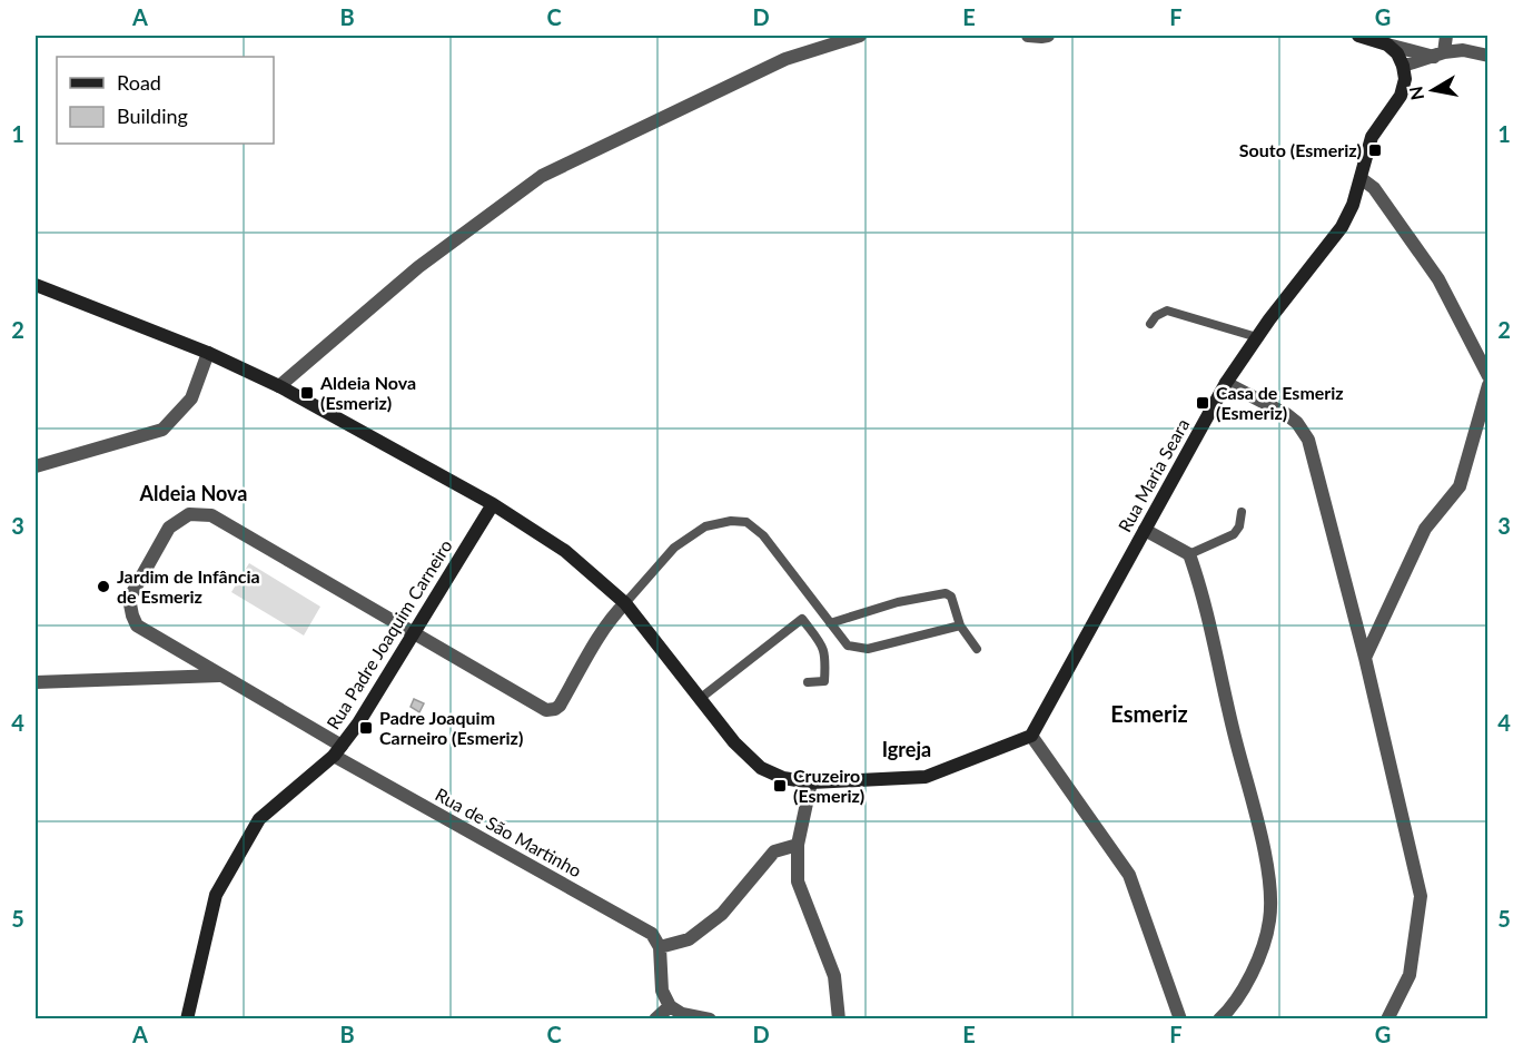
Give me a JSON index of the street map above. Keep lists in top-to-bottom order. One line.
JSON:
{"streets":{"street":["Rua Maria Seara","Rua Padre Joaquim Carneiro","Rua de São Martinho"]},"crossings":[["Rua Padre Joaquim Carneiro","Rua de São Martinho"]],"districts":["Aldeia Nova","Esmeriz","Igreja"],"places":{"transit":["Souto (Esmeriz)","Aldeia Nova (Esmeriz)","Casa de Esmeriz (Esmeriz)","Padre Joaquim Carneiro (Esmeriz)","Cruzeiro (Esmeriz)"],"other":["Jardim de Infância de Esmeriz"]},"legend":["Road","Building"],"north":"left","grid":{"columns":["A","B","C","D","E","F","G"],"rows":["1","2","3","4","5"]}}
